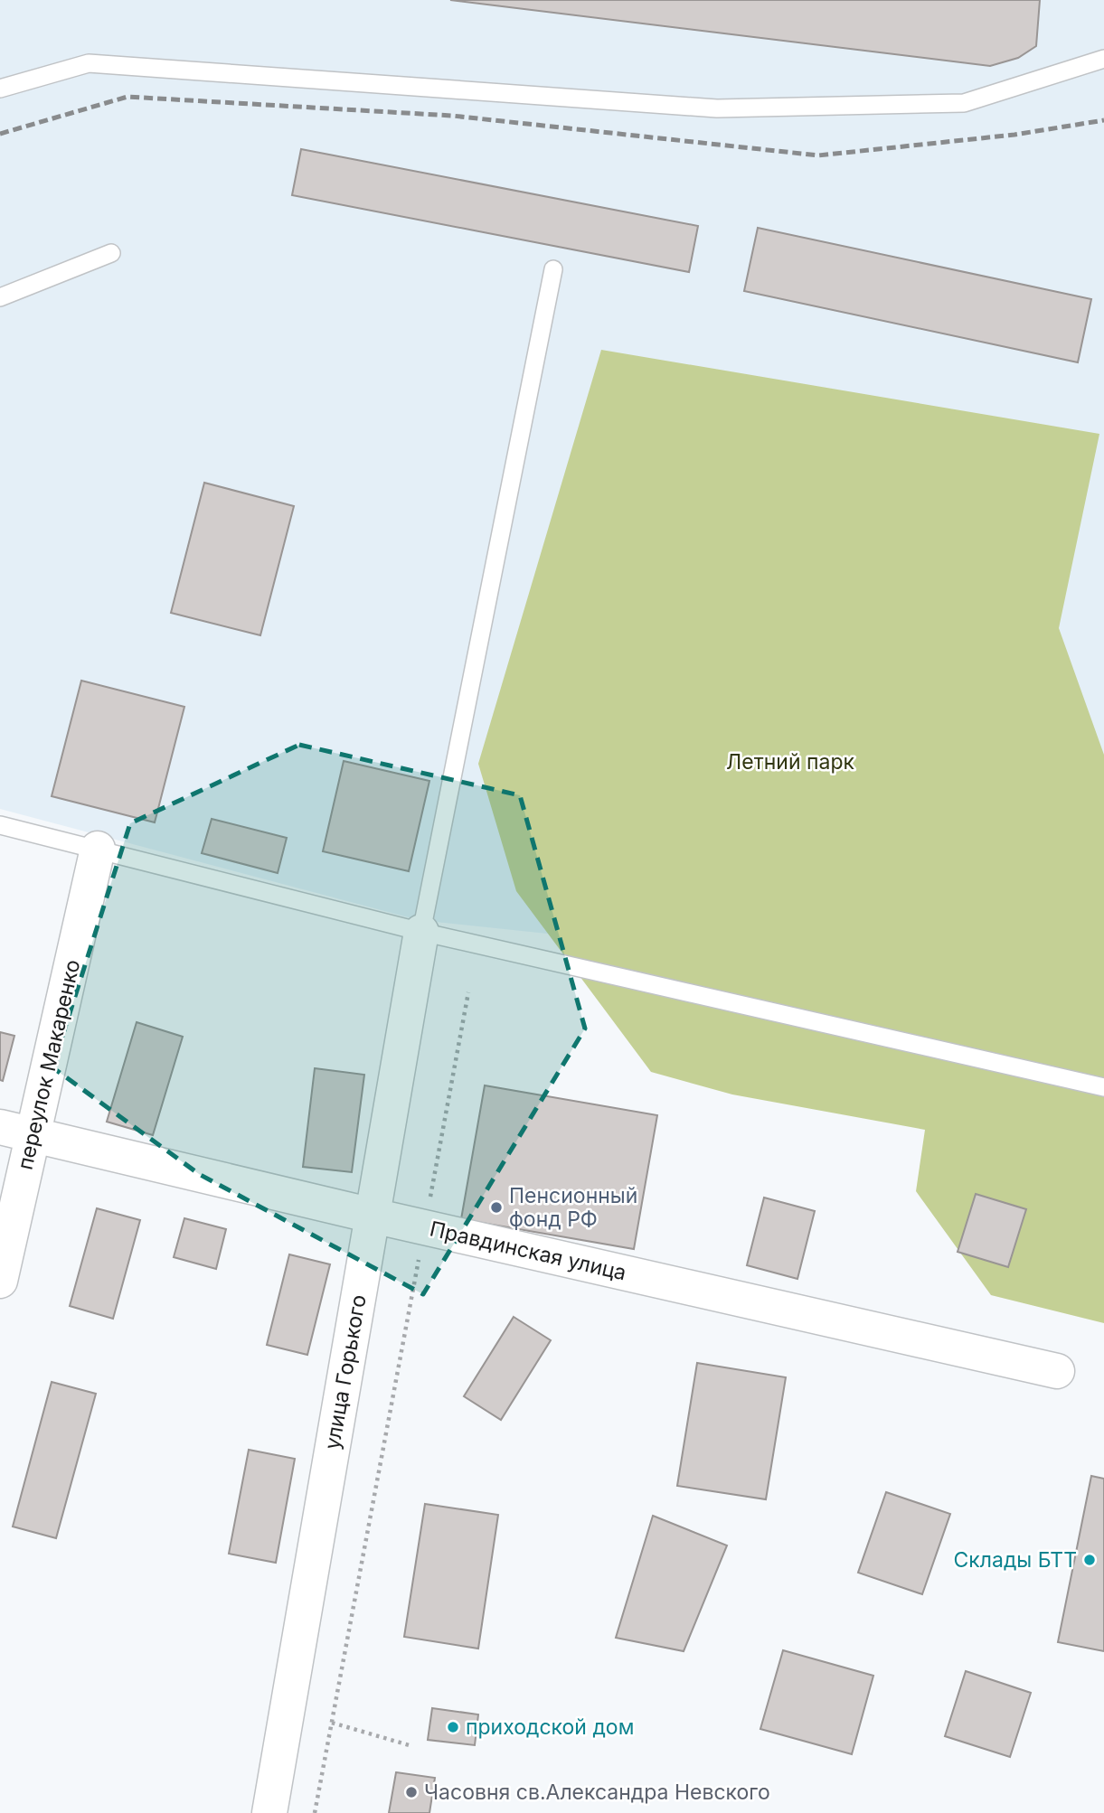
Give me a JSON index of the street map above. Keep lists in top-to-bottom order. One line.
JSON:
{"streets":{"street":["переулок Макаренко","Правдинская улица","улица Горького"]},"crossings":[["переулок Макаренко","Правдинская улица"],["Правдинская улица","улица Горького"]],"parks":["Летний парк"],"places":["Пенсионный фонд РФ","Склады БТТ","приходской дом","Часовня св.Александра Невского"]}
